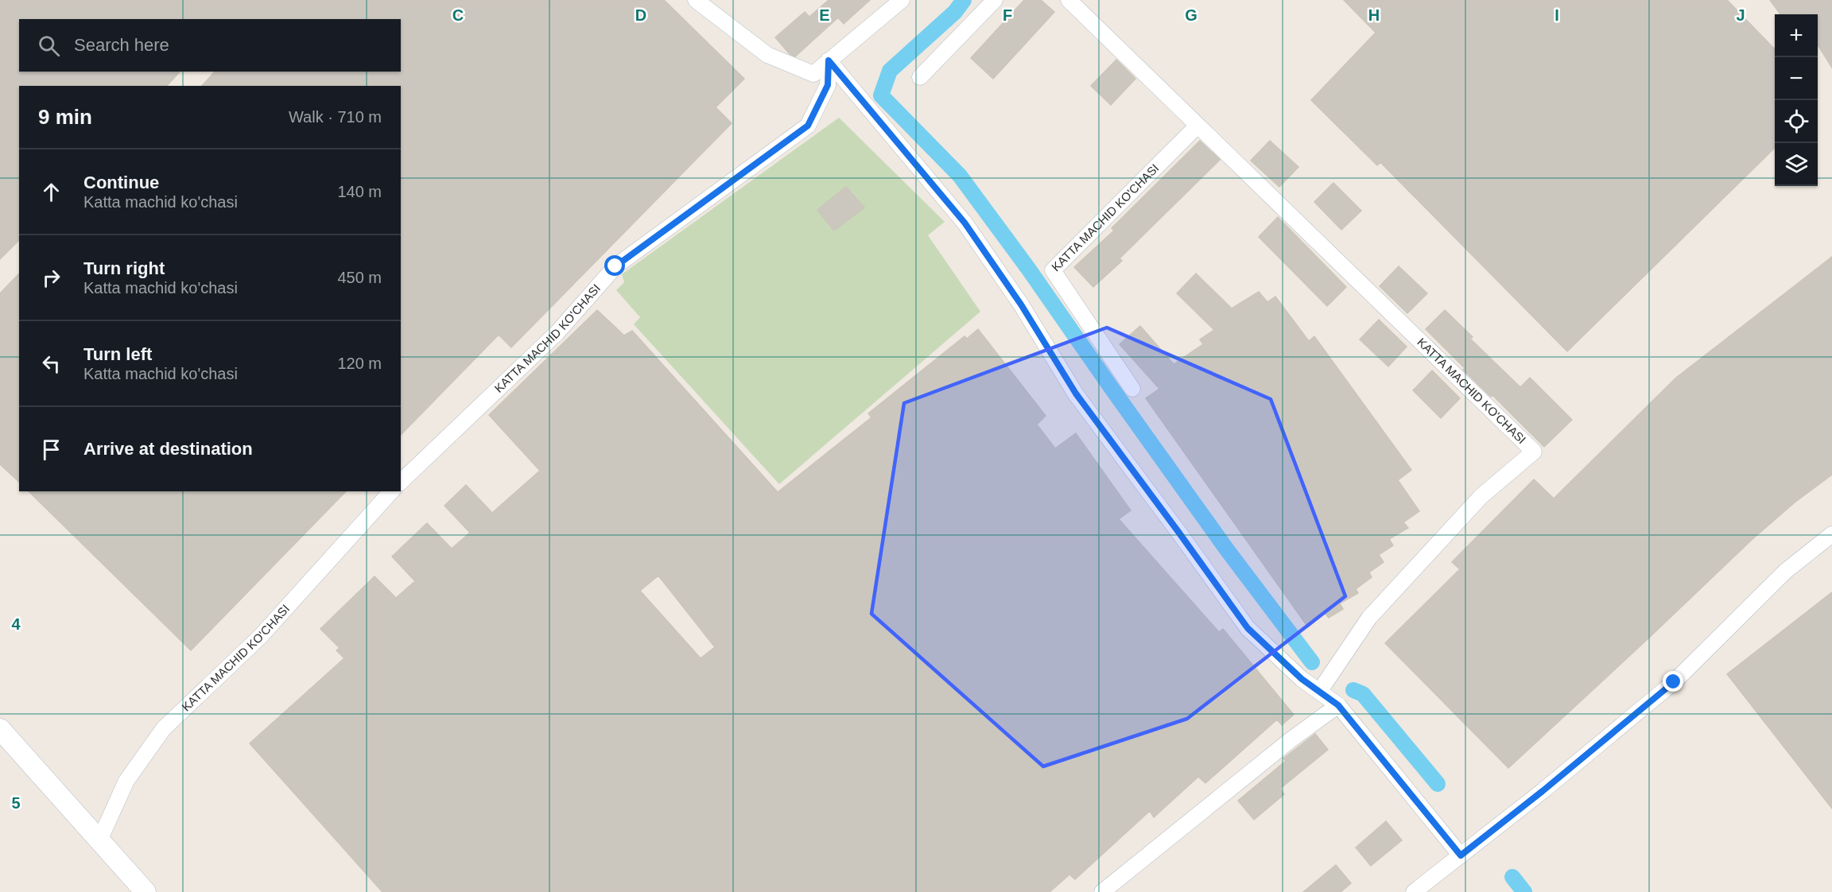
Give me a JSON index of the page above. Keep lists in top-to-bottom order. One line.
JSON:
{"streets":{"street":["KATTA MACHID KO'CHASI"]},"page":{"map_buttons":["+","−"],"search":"Search here","heading":["9 min","Walk · 710 m"],"list":[["Continue","Katta machid ko'chasi","140 m"],["Turn right","Katta machid ko'chasi","450 m"],["Turn left","Katta machid ko'chasi","120 m"],"Arrive at destination"]},"grid":{"columns":["C","D","E","F","G","H","I","J"],"rows":["4","5"]}}
